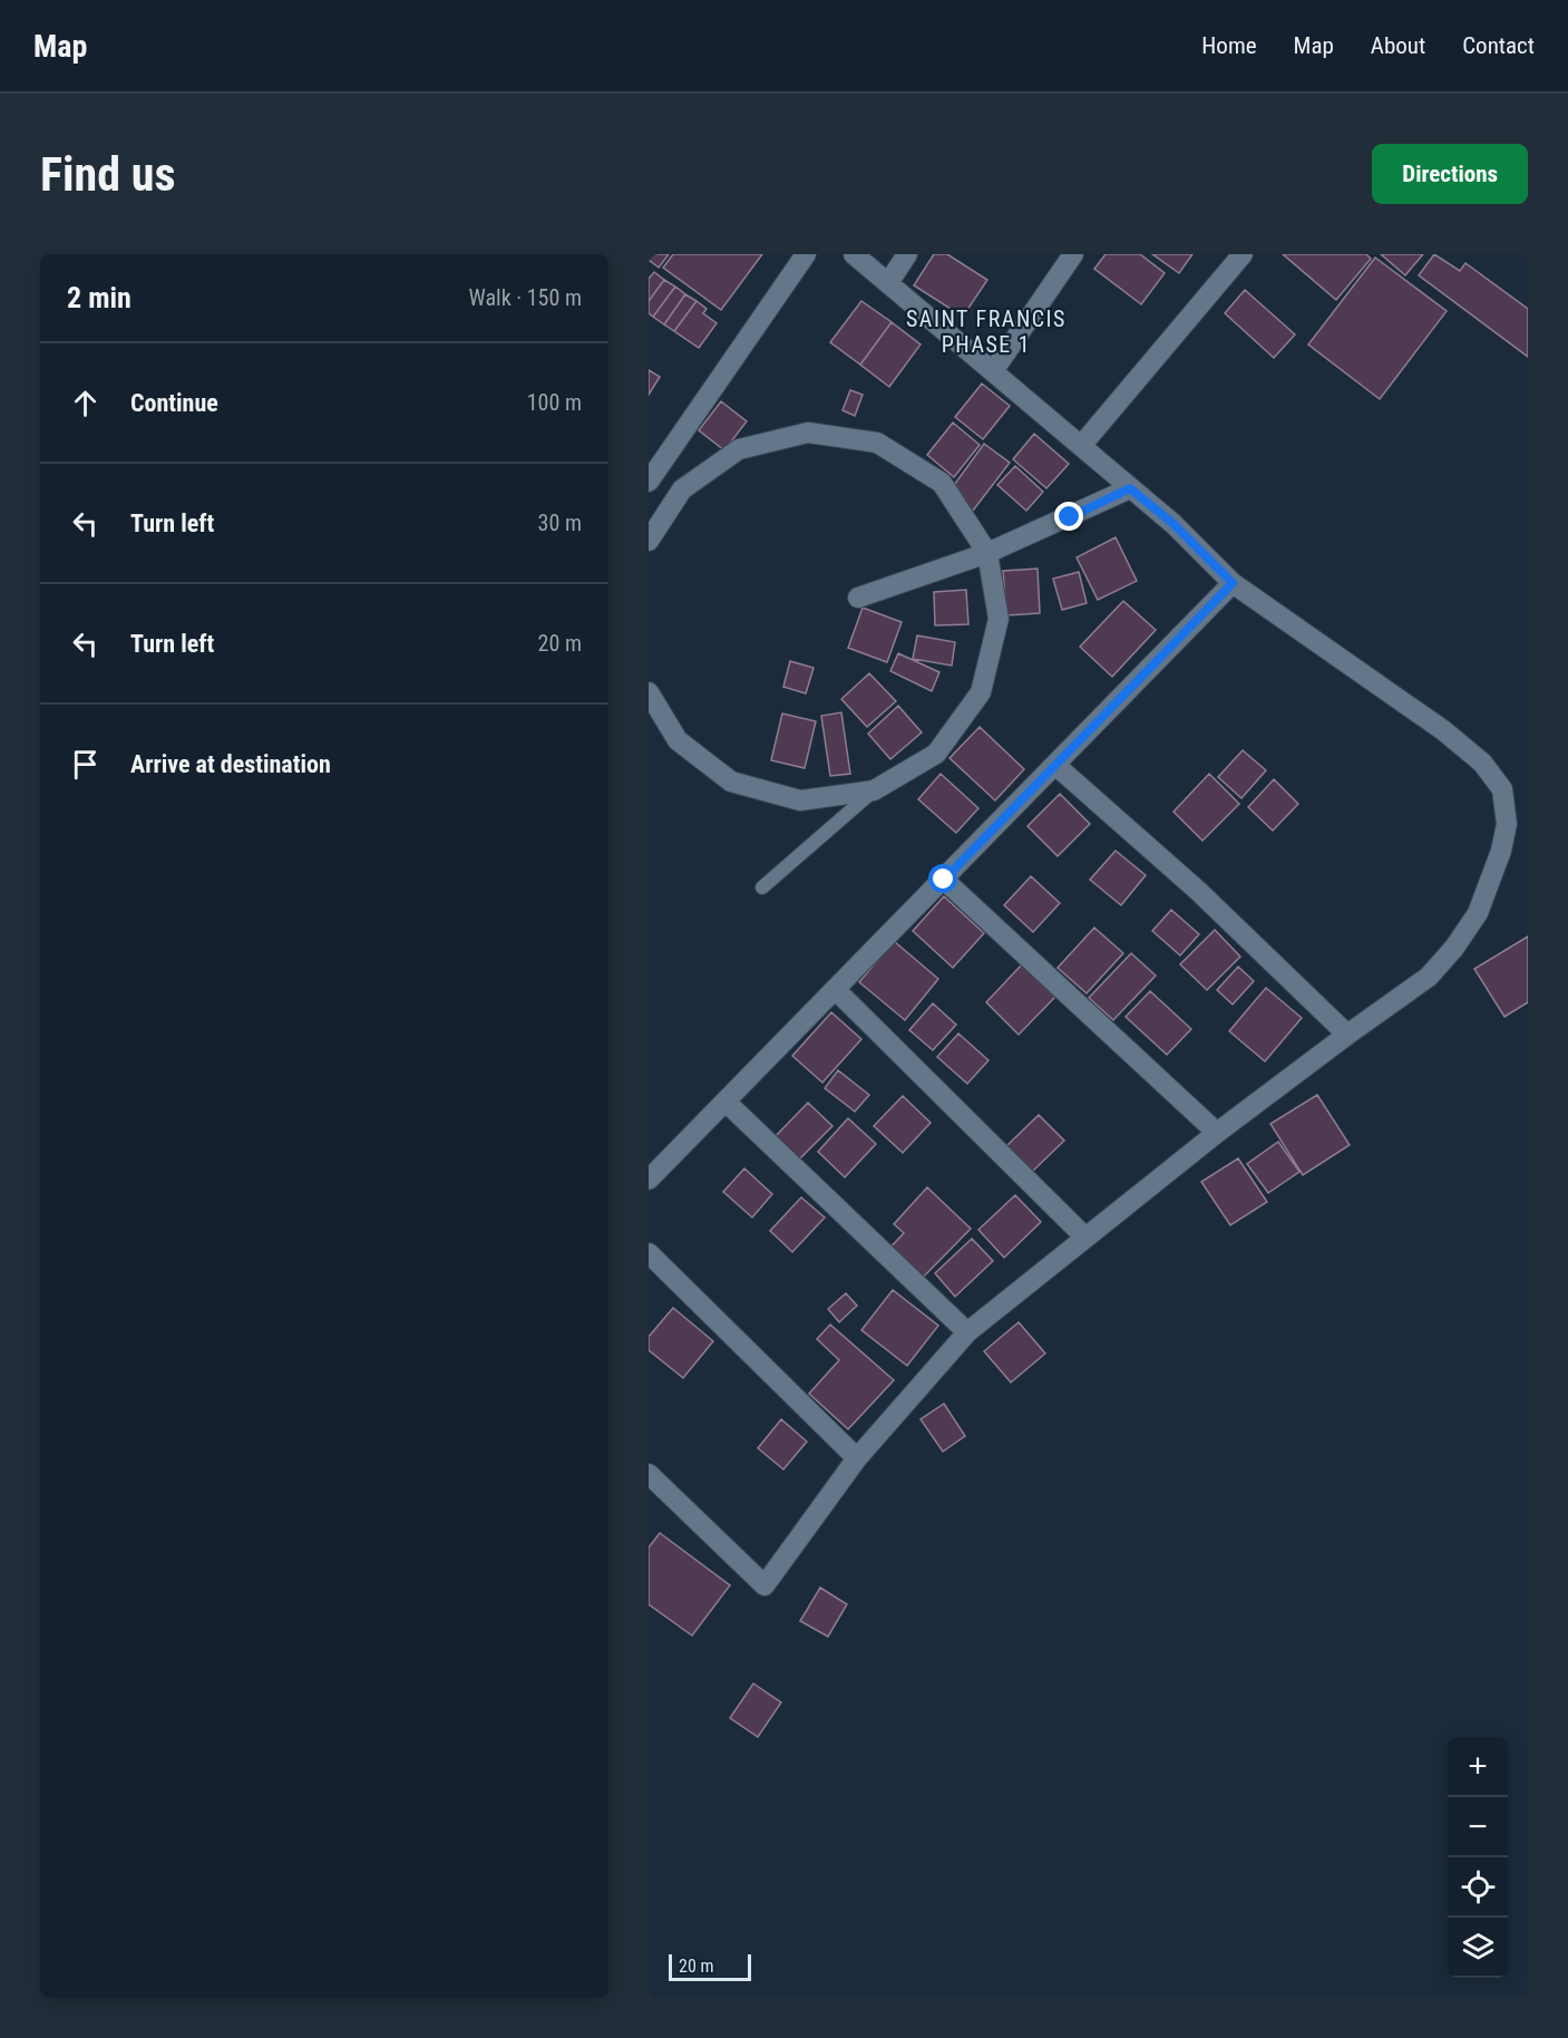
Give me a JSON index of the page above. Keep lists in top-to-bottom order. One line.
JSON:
{"districts":["SAINT FRANCIS PHASE 1"],"scale_bar":"20 m","page":{"header":"Map","nav":["Home","Map","About","Contact"],"buttons":"Directions","title":"Find us","heading":["2 min","Walk · 150 m"],"list":[["Continue","100 m"],["Turn left","30 m"],["Turn left","20 m"],"Arrive at destination"],"map_buttons":["+","−"],"scale":"20 m"}}
